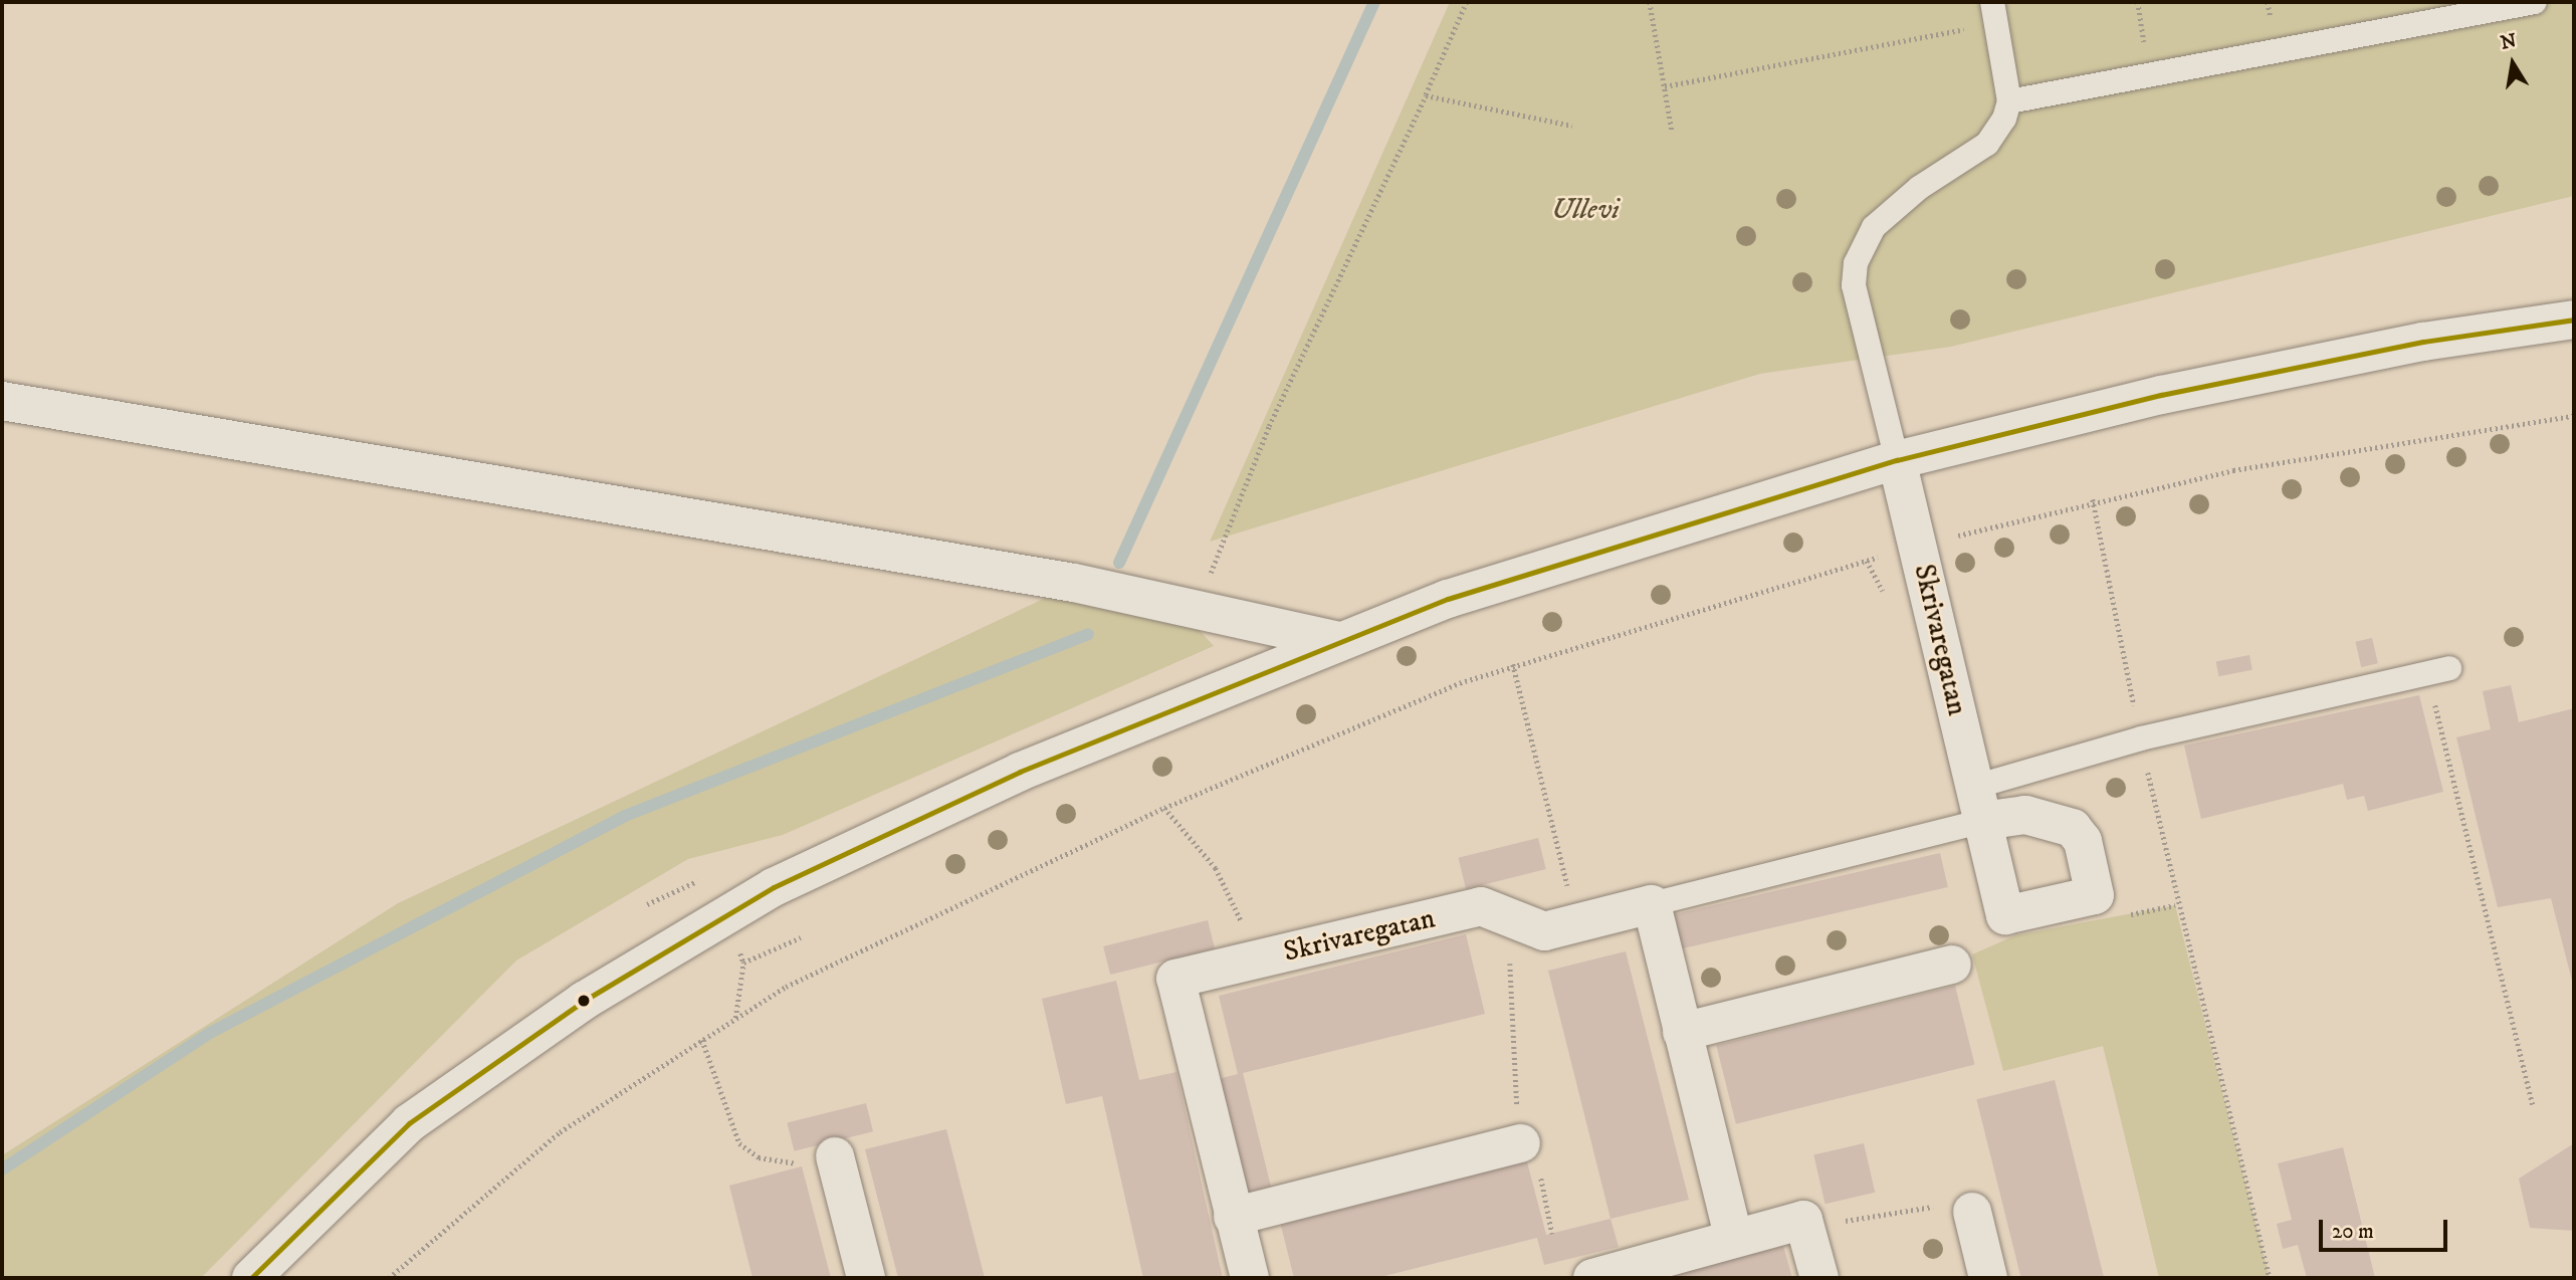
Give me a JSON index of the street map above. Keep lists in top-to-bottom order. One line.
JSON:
{"streets":{"street":["Skrivaregatan"]},"parks":["Ullevi"],"scale_bar":"20 m","north":"top"}
